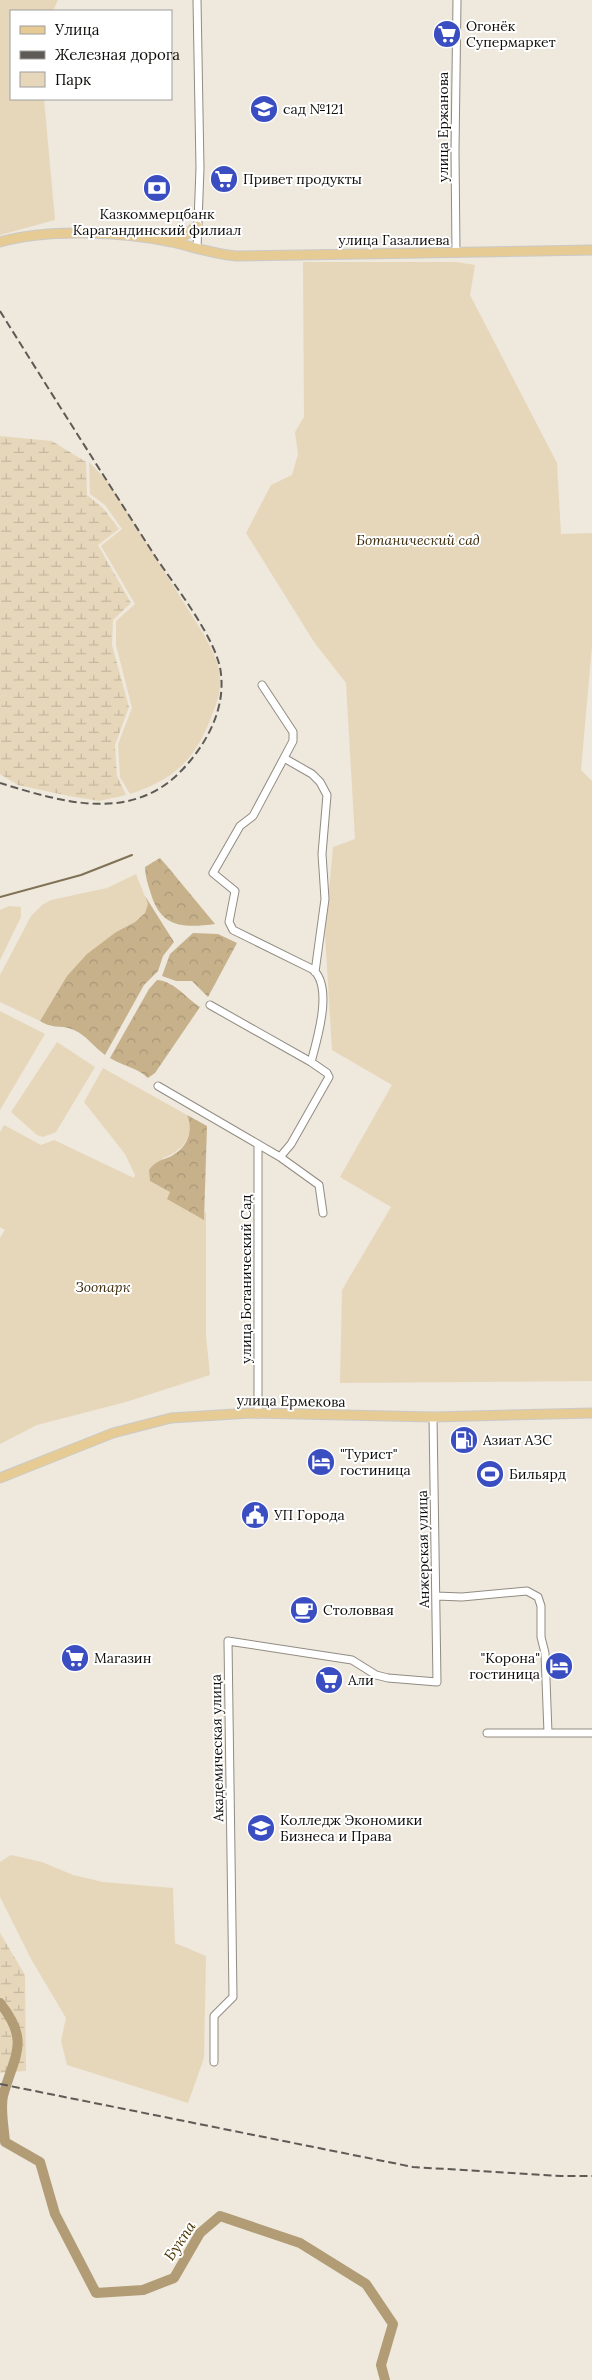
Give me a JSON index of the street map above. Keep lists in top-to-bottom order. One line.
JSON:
{"streets":{"main road":["улица Газалиева","улица Ермекова"],"street":["улица Ержанова","улица Ботанический Сад","Анжерская улица","Академическая улица"]},"crossings":[["улица Ержанова","улица Газалиева"],["улица Ботанический Сад","улица Ермекова"],["улица Ермекова","Анжерская улица"],["Анжерская улица","Академическая улица"]],"water":["Букпа"],"parks":["Ботанический сад","Зоопарк"],"places":{"supermarket":["Огонёк Супермаркет","Привет продукты","Магазин","Али"],"school or university":["сад №121","Колледж Экономики Бизнеса и Права"],"bank":["Казкоммерцбанк Карагандинский филиал"],"fuel station":["Азиат АЗС"],"hotel":["\"Турист\" гостиница","\"Корона\" гостиница"],"sports":["Бильярд"],"public building":["УП Города"],"cafe":["Столоввая"]},"legend":["Улица","Железная дорога","Парк"]}
